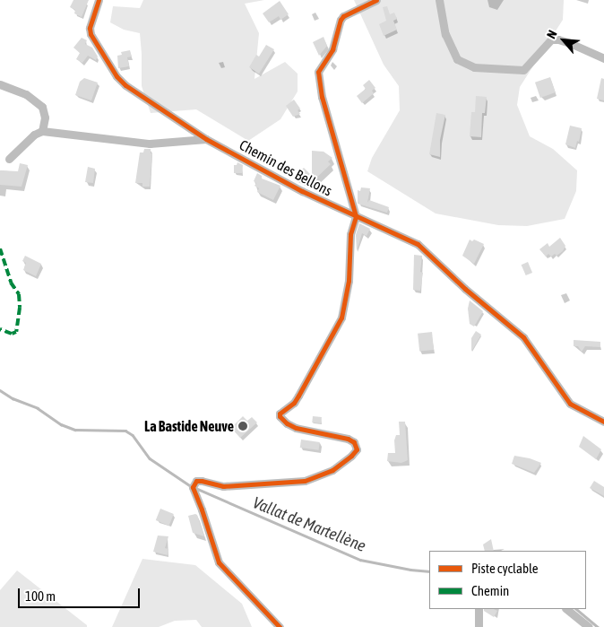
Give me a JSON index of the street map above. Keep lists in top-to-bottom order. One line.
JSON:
{"streets":{"street":["Chemin des Bellons"]},"water":["Vallat de Martellène"],"places":["La Bastide Neuve"],"legend":["Piste cyclable","Chemin"],"scale_bar":"100 m","north":"top left"}
